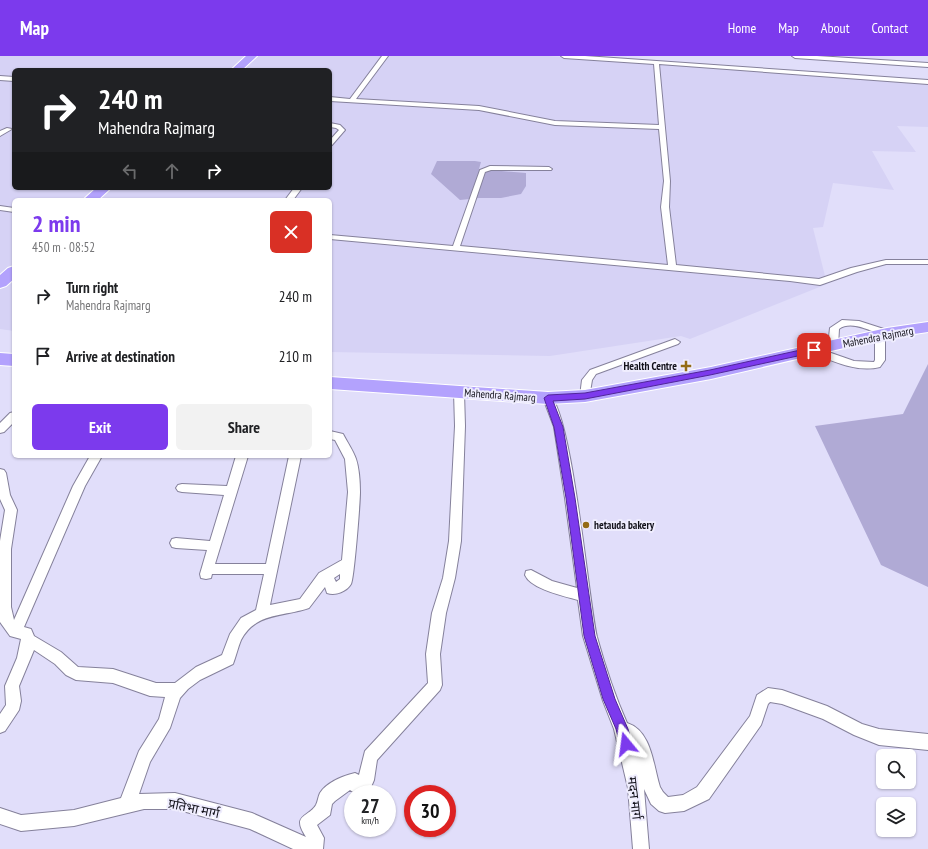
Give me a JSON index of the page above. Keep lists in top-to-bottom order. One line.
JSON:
{"streets":{"highway":["Mahendra Rajmarg"],"street":["मदन मार्ग","प्रतिभा मार्ग"]},"crossings":[["Mahendra Rajmarg","मदन मार्ग"]],"places":{"health":["Health Centre"],"other":["hetauda bakery"]},"page":{"header":"Map","nav":["Home","Map","About","Contact"],"turn":["240 m","Mahendra Rajmarg"],"heading":["2 min","450 m · 08:52"],"list":[{"name":"Turn right","note":"Mahendra Rajmarg","value":"240 m"},{"name":"Arrive at destination","value":"210 m"}],"buttons":["Exit","Share"],"speed":"27 km/h","limit":"30"}}
